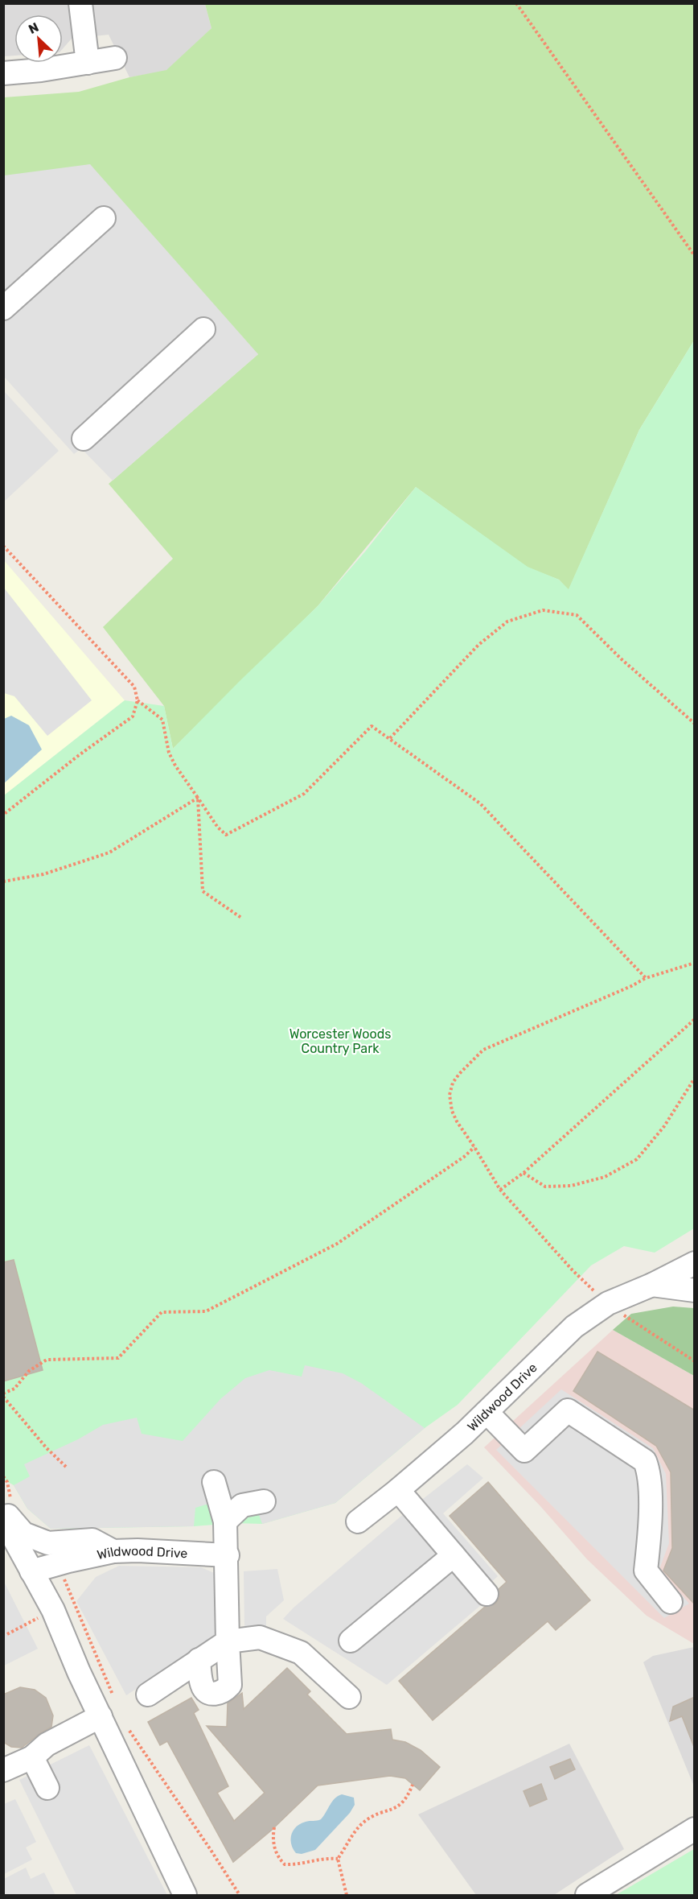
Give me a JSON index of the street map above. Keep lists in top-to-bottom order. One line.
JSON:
{"streets":{"street":["Wildwood Drive"]},"parks":["Worcester Woods Country Park"],"north":"top left"}
